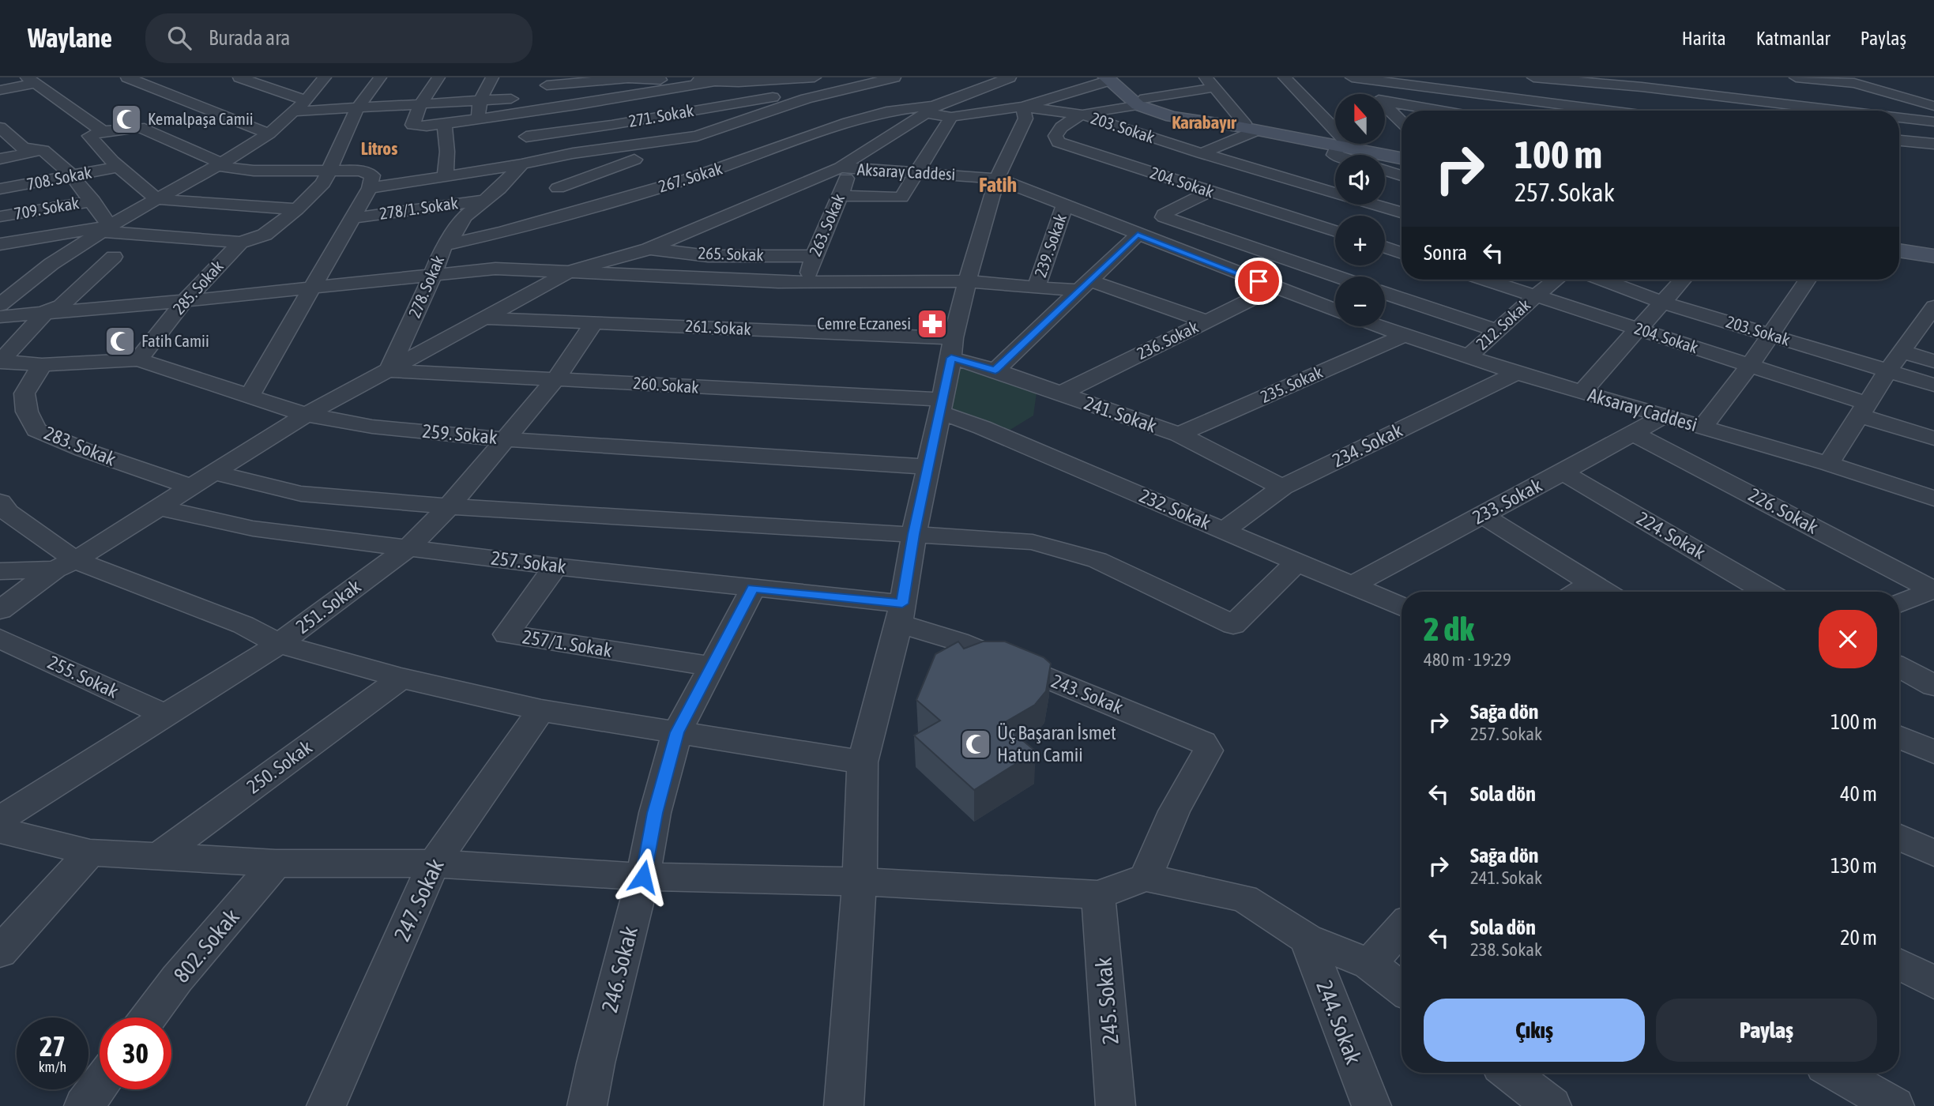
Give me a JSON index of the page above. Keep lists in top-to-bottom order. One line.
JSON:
{"streets":{"street":["271. Sokak","203. Sokak","Aksaray Caddesi","267. Sokak","708. Sokak","204. Sokak","709. Sokak","278/1. Sokak","263. Sokak","239. Sokak","265. Sokak","278. Sokak","285. Sokak","212. Sokak","261. Sokak","236. Sokak","235. Sokak","260. Sokak","241. Sokak","259. Sokak","234. Sokak","283. Sokak","233. Sokak","232. Sokak","226. Sokak","224. Sokak","257. Sokak","251. Sokak","257/1. Sokak","255. Sokak","243. Sokak","250. Sokak","247. Sokak","802. Sokak","246. Sokak","245. Sokak","244. Sokak"]},"crossings":[["203. Sokak","267. Sokak"],["203. Sokak","204. Sokak"],["Aksaray Caddesi","263. Sokak"],["Aksaray Caddesi","239. Sokak"],["Aksaray Caddesi","212. Sokak"],["Aksaray Caddesi","236. Sokak"],["Aksaray Caddesi","235. Sokak"],["Aksaray Caddesi","234. Sokak"],["Aksaray Caddesi","233. Sokak"],["267. Sokak","278. Sokak"],["204. Sokak","212. Sokak"],["278/1. Sokak","278. Sokak"],["263. Sokak","265. Sokak"],["278. Sokak","260. Sokak"],["285. Sokak","259. Sokak"],["261. Sokak","241. Sokak"],["261. Sokak","251. Sokak"],["236. Sokak","241. Sokak"],["235. Sokak","241. Sokak"],["260. Sokak","232. Sokak"],["260. Sokak","251. Sokak"],["241. Sokak","234. Sokak"],["259. Sokak","283. Sokak"],["259. Sokak","251. Sokak"],["234. Sokak","232. Sokak"],["233. Sokak","232. Sokak"],["233. Sokak","226. Sokak"],["233. Sokak","224. Sokak"],["257. Sokak","251. Sokak"],["257. Sokak","257/1. Sokak"],["257. Sokak","243. Sokak"],["257. Sokak","246. Sokak"],["251. Sokak","255. Sokak"],["257/1. Sokak","246. Sokak"]],"districts":["Karabayır","Litros","Fatih"],"places":{"mosque":["Kemalpaşa Camii","Fatih Camii","Üç Başaran İsmet Hatun Camii"],"pharmacy":["Cemre Eczanesi"]},"north":"top","page":{"header":"Waylane","search":"Burada ara","nav":["Harita","Katmanlar","Paylaş"],"map_buttons":["+","−"],"turn":["100 m","257. Sokak"],"then":"Sonra","heading":["2 dk","480 m · 19:29"],"list":[{"name":"Sağa dön","note":"257. Sokak","value":"100 m"},{"name":"Sola dön","value":"40 m"},{"name":"Sağa dön","note":"241. Sokak","value":"130 m"},{"name":"Sola dön","note":"238. Sokak","value":"20 m"}],"buttons":["Çıkış","Paylaş"],"speed":"27 km/h","limit":"30"}}
